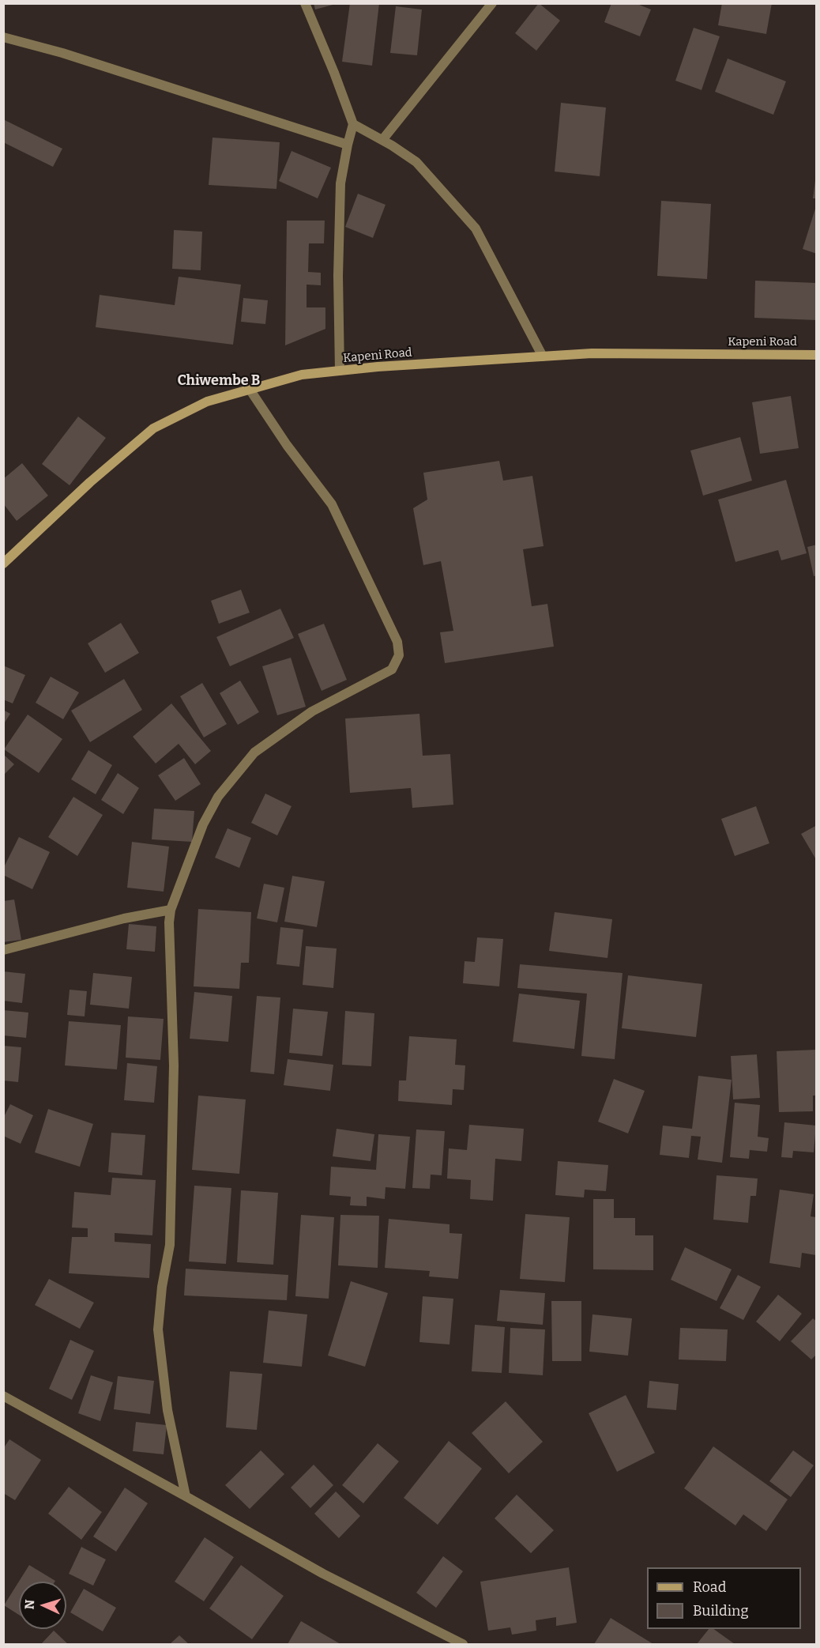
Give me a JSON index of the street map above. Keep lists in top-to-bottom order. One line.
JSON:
{"streets":{"main road":["Kapeni Road"]},"districts":["Chiwembe B"],"legend":["Road","Building"],"north":"left"}
